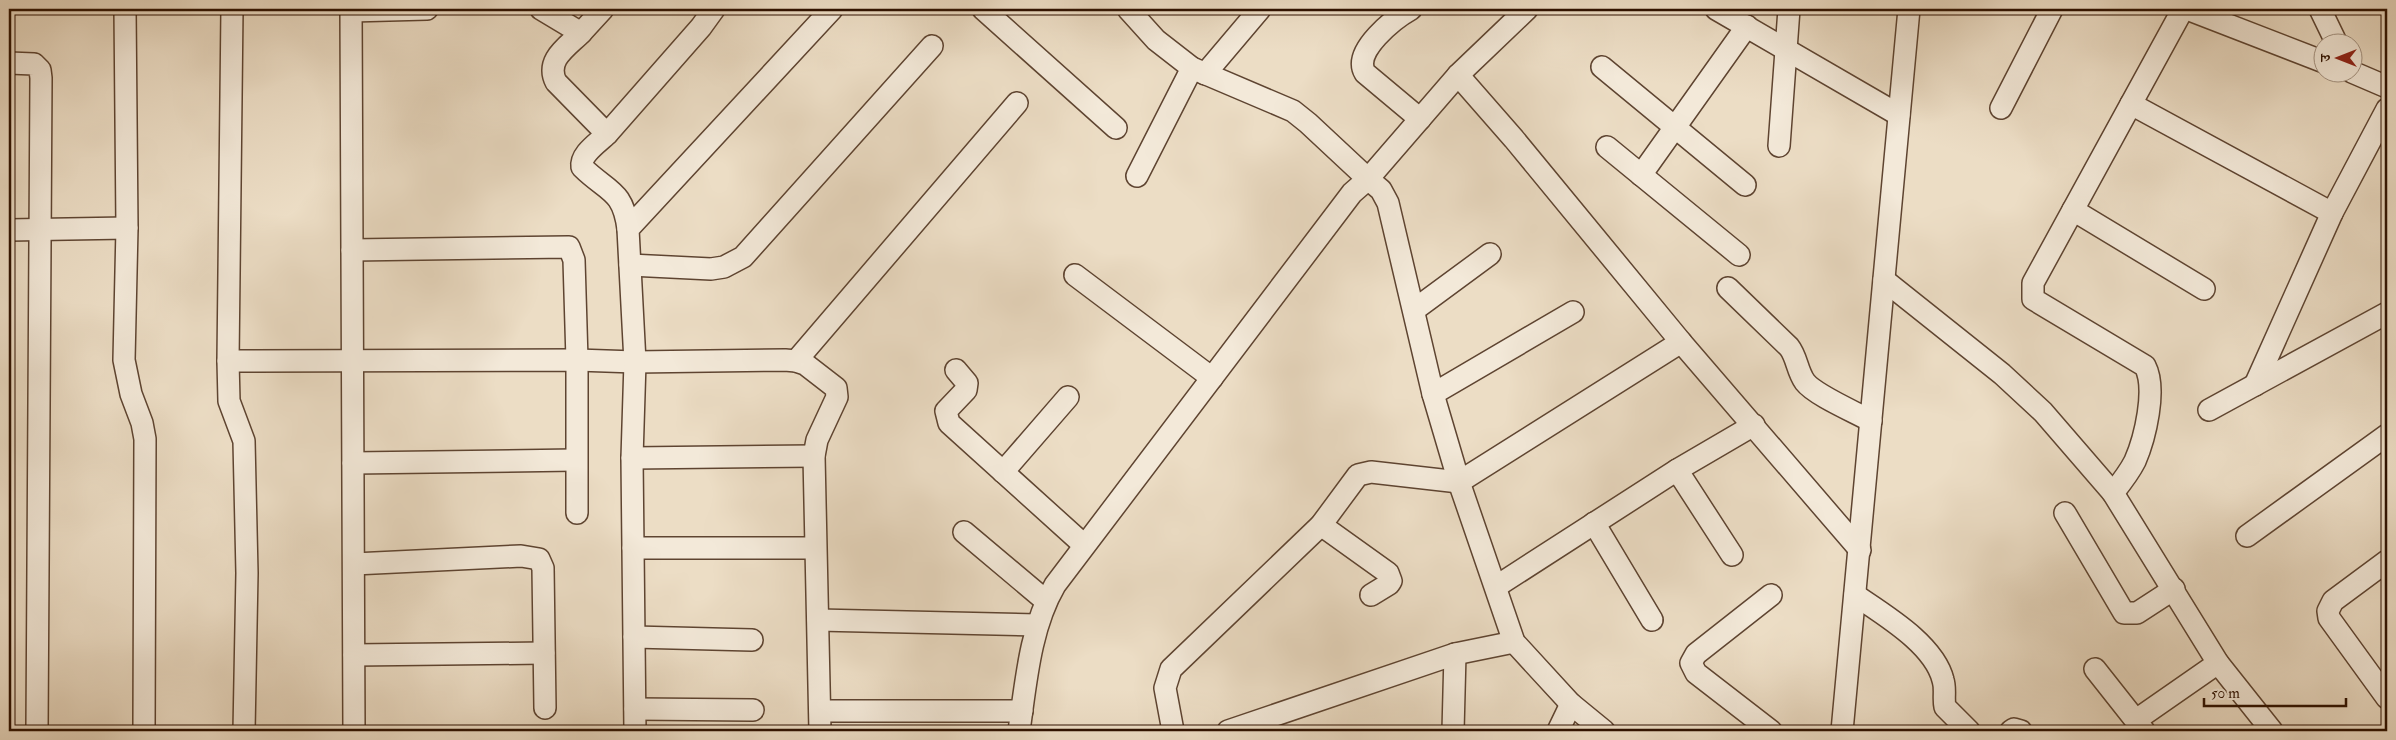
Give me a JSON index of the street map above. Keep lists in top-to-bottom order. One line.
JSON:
{"scale_bar":"50 m","north":"left"}
